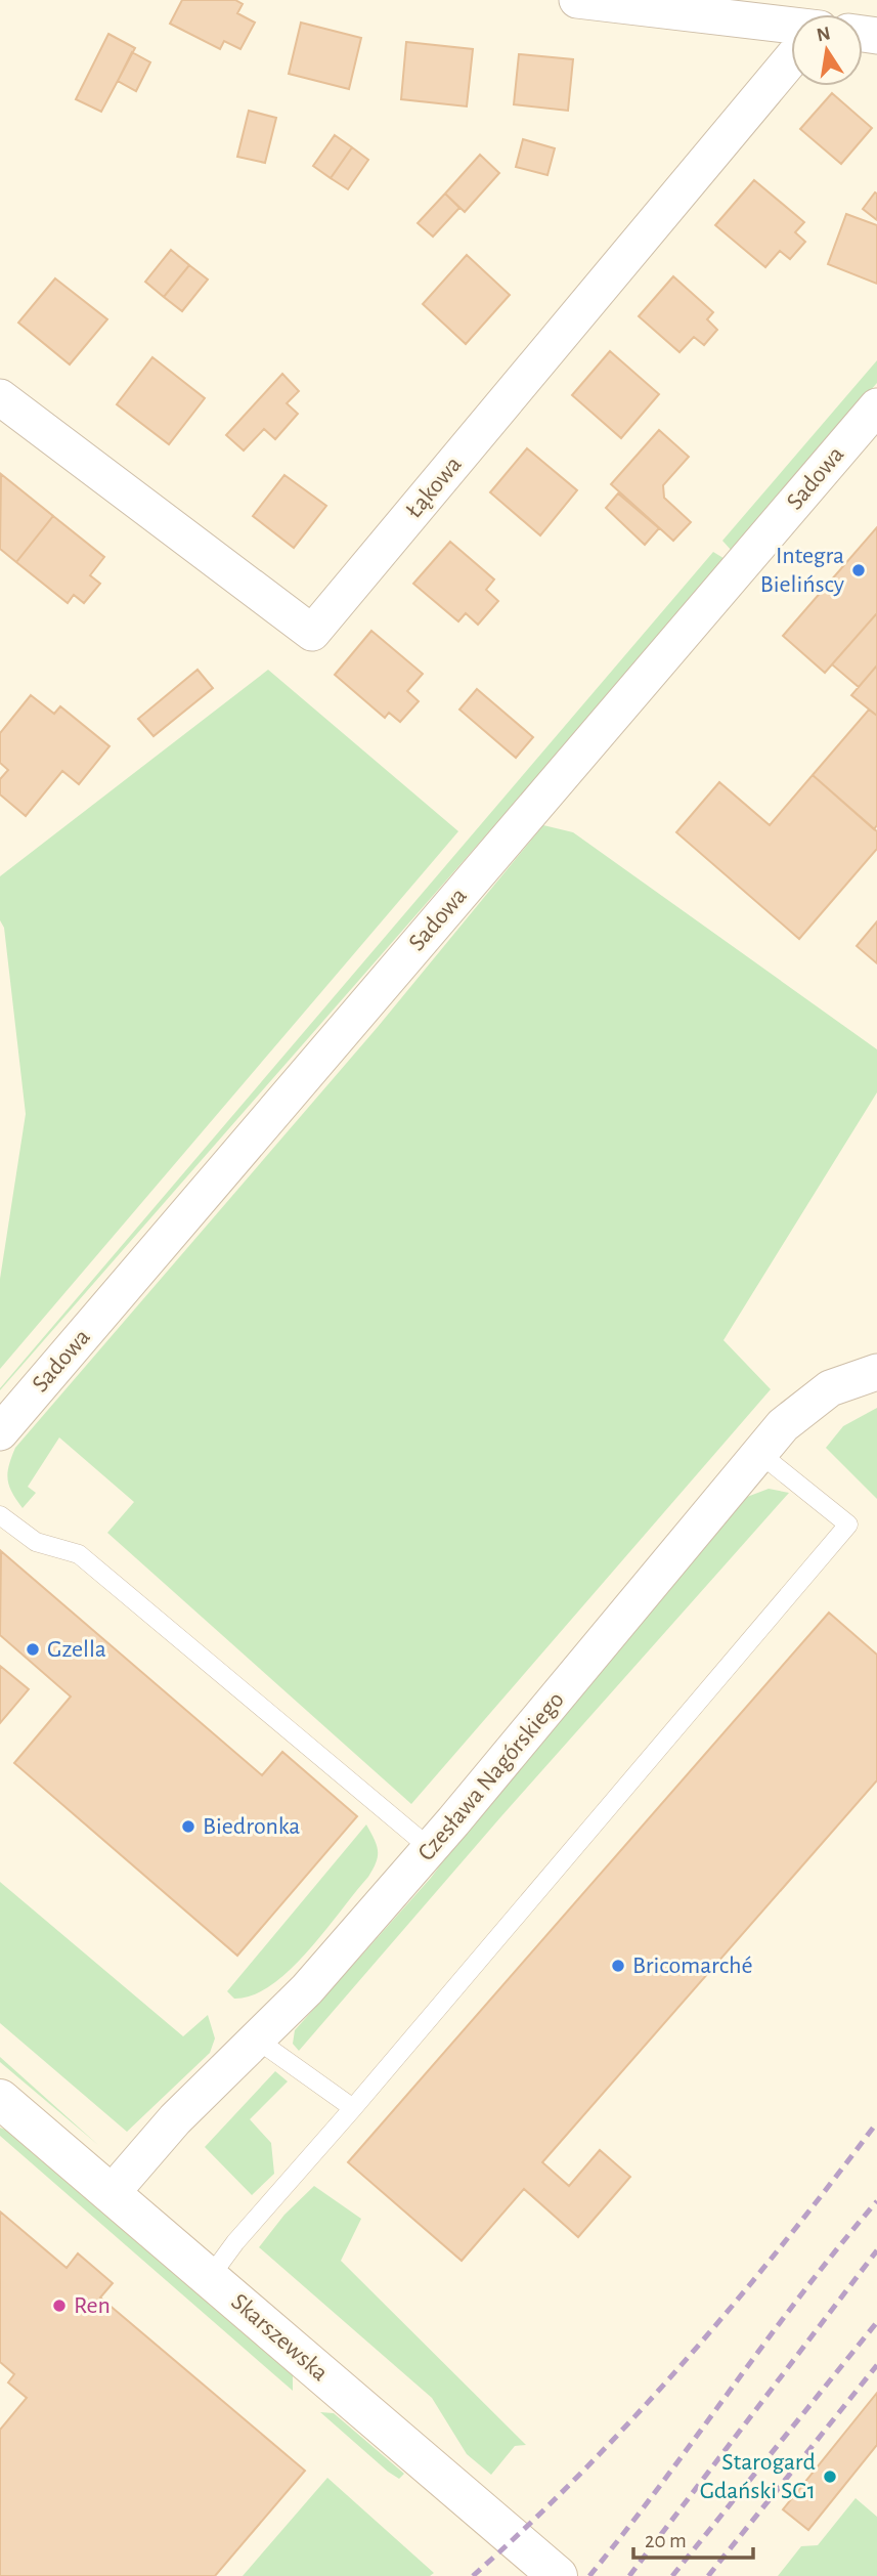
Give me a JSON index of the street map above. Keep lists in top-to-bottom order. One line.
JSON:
{"streets":{"main road":["Skarszewska"],"street":["Sadowa","Łąkowa","Czesława Nagórskiego"]},"crossings":[["Czesława Nagórskiego","Skarszewska"]],"places":["Integra Bielińscy","Gzella","Biedronka","Bricomarché","Ren","Starogard Gdański SG1"],"scale_bar":"20 m","north":"top"}
